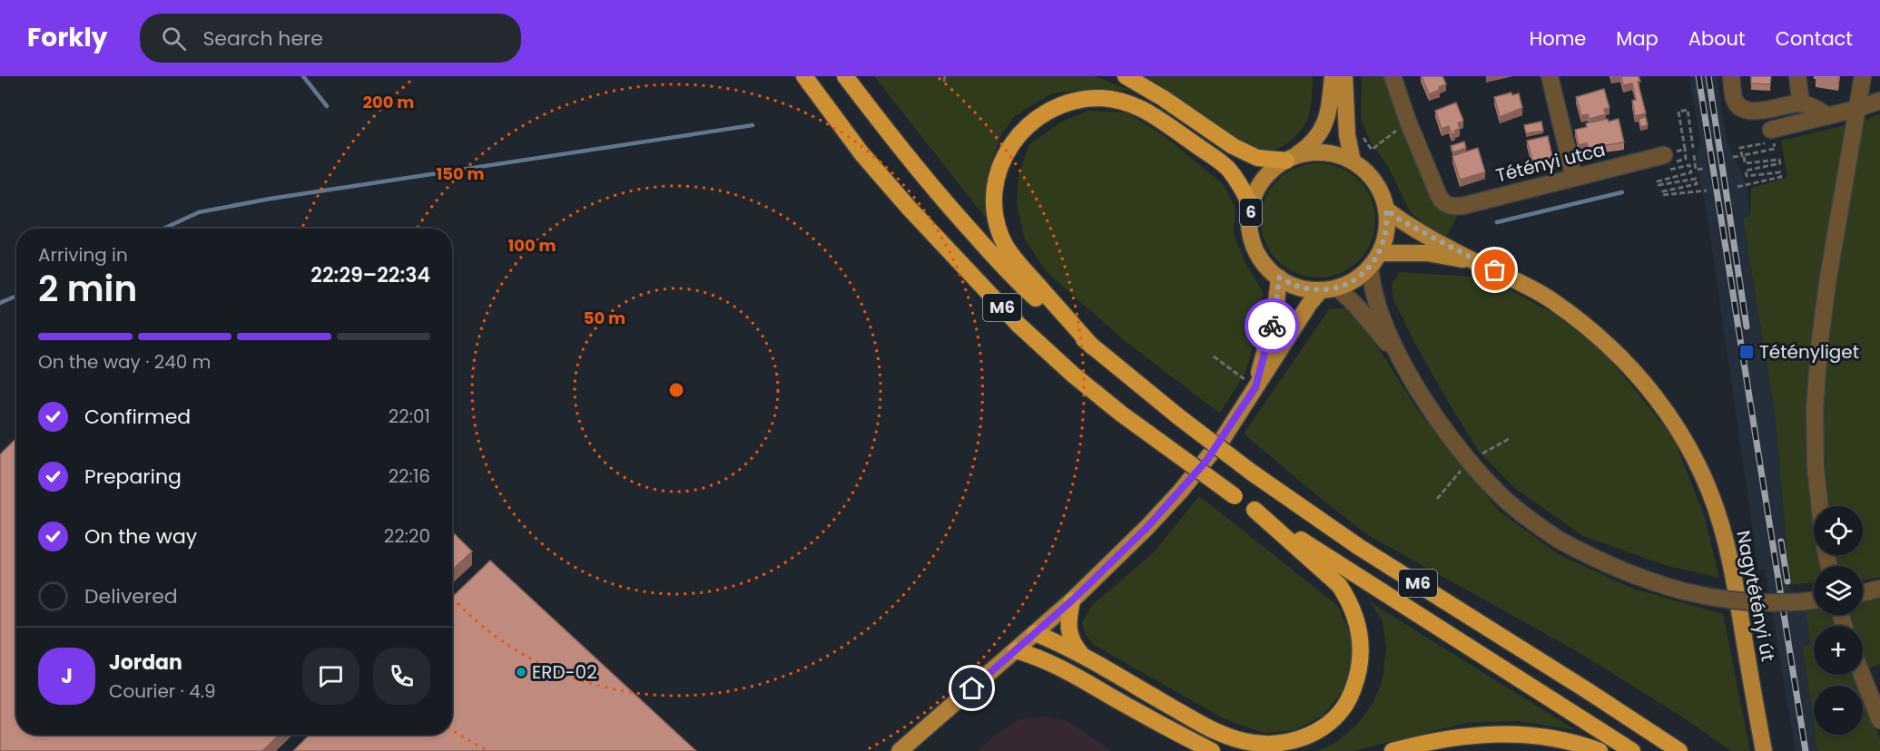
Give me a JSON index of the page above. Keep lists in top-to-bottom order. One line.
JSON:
{"streets":{"highway":["M6"],"main road":["6","Nagytétényi út"],"street":["Tétényi utca"]},"crossings":[["6","Nagytétényi út"]],"places":{"transit":["Tétényliget"],"other":["ERD-02"]},"page":{"header":"Forkly","search":"Search here","nav":["Home","Map","About","Contact"],"heading":["2 min","Arriving in","22:29–22:34"],"panel":["Jordan","Courier · 4.9"],"bar":"On the way · 240 m","list":[["Confirmed","22:01"],["Preparing","22:16"],["On the way","22:20"],"Delivered"],"map_buttons":["+","−"],"round":"J"},"rings":["200 m","150 m","100 m","50 m"]}
